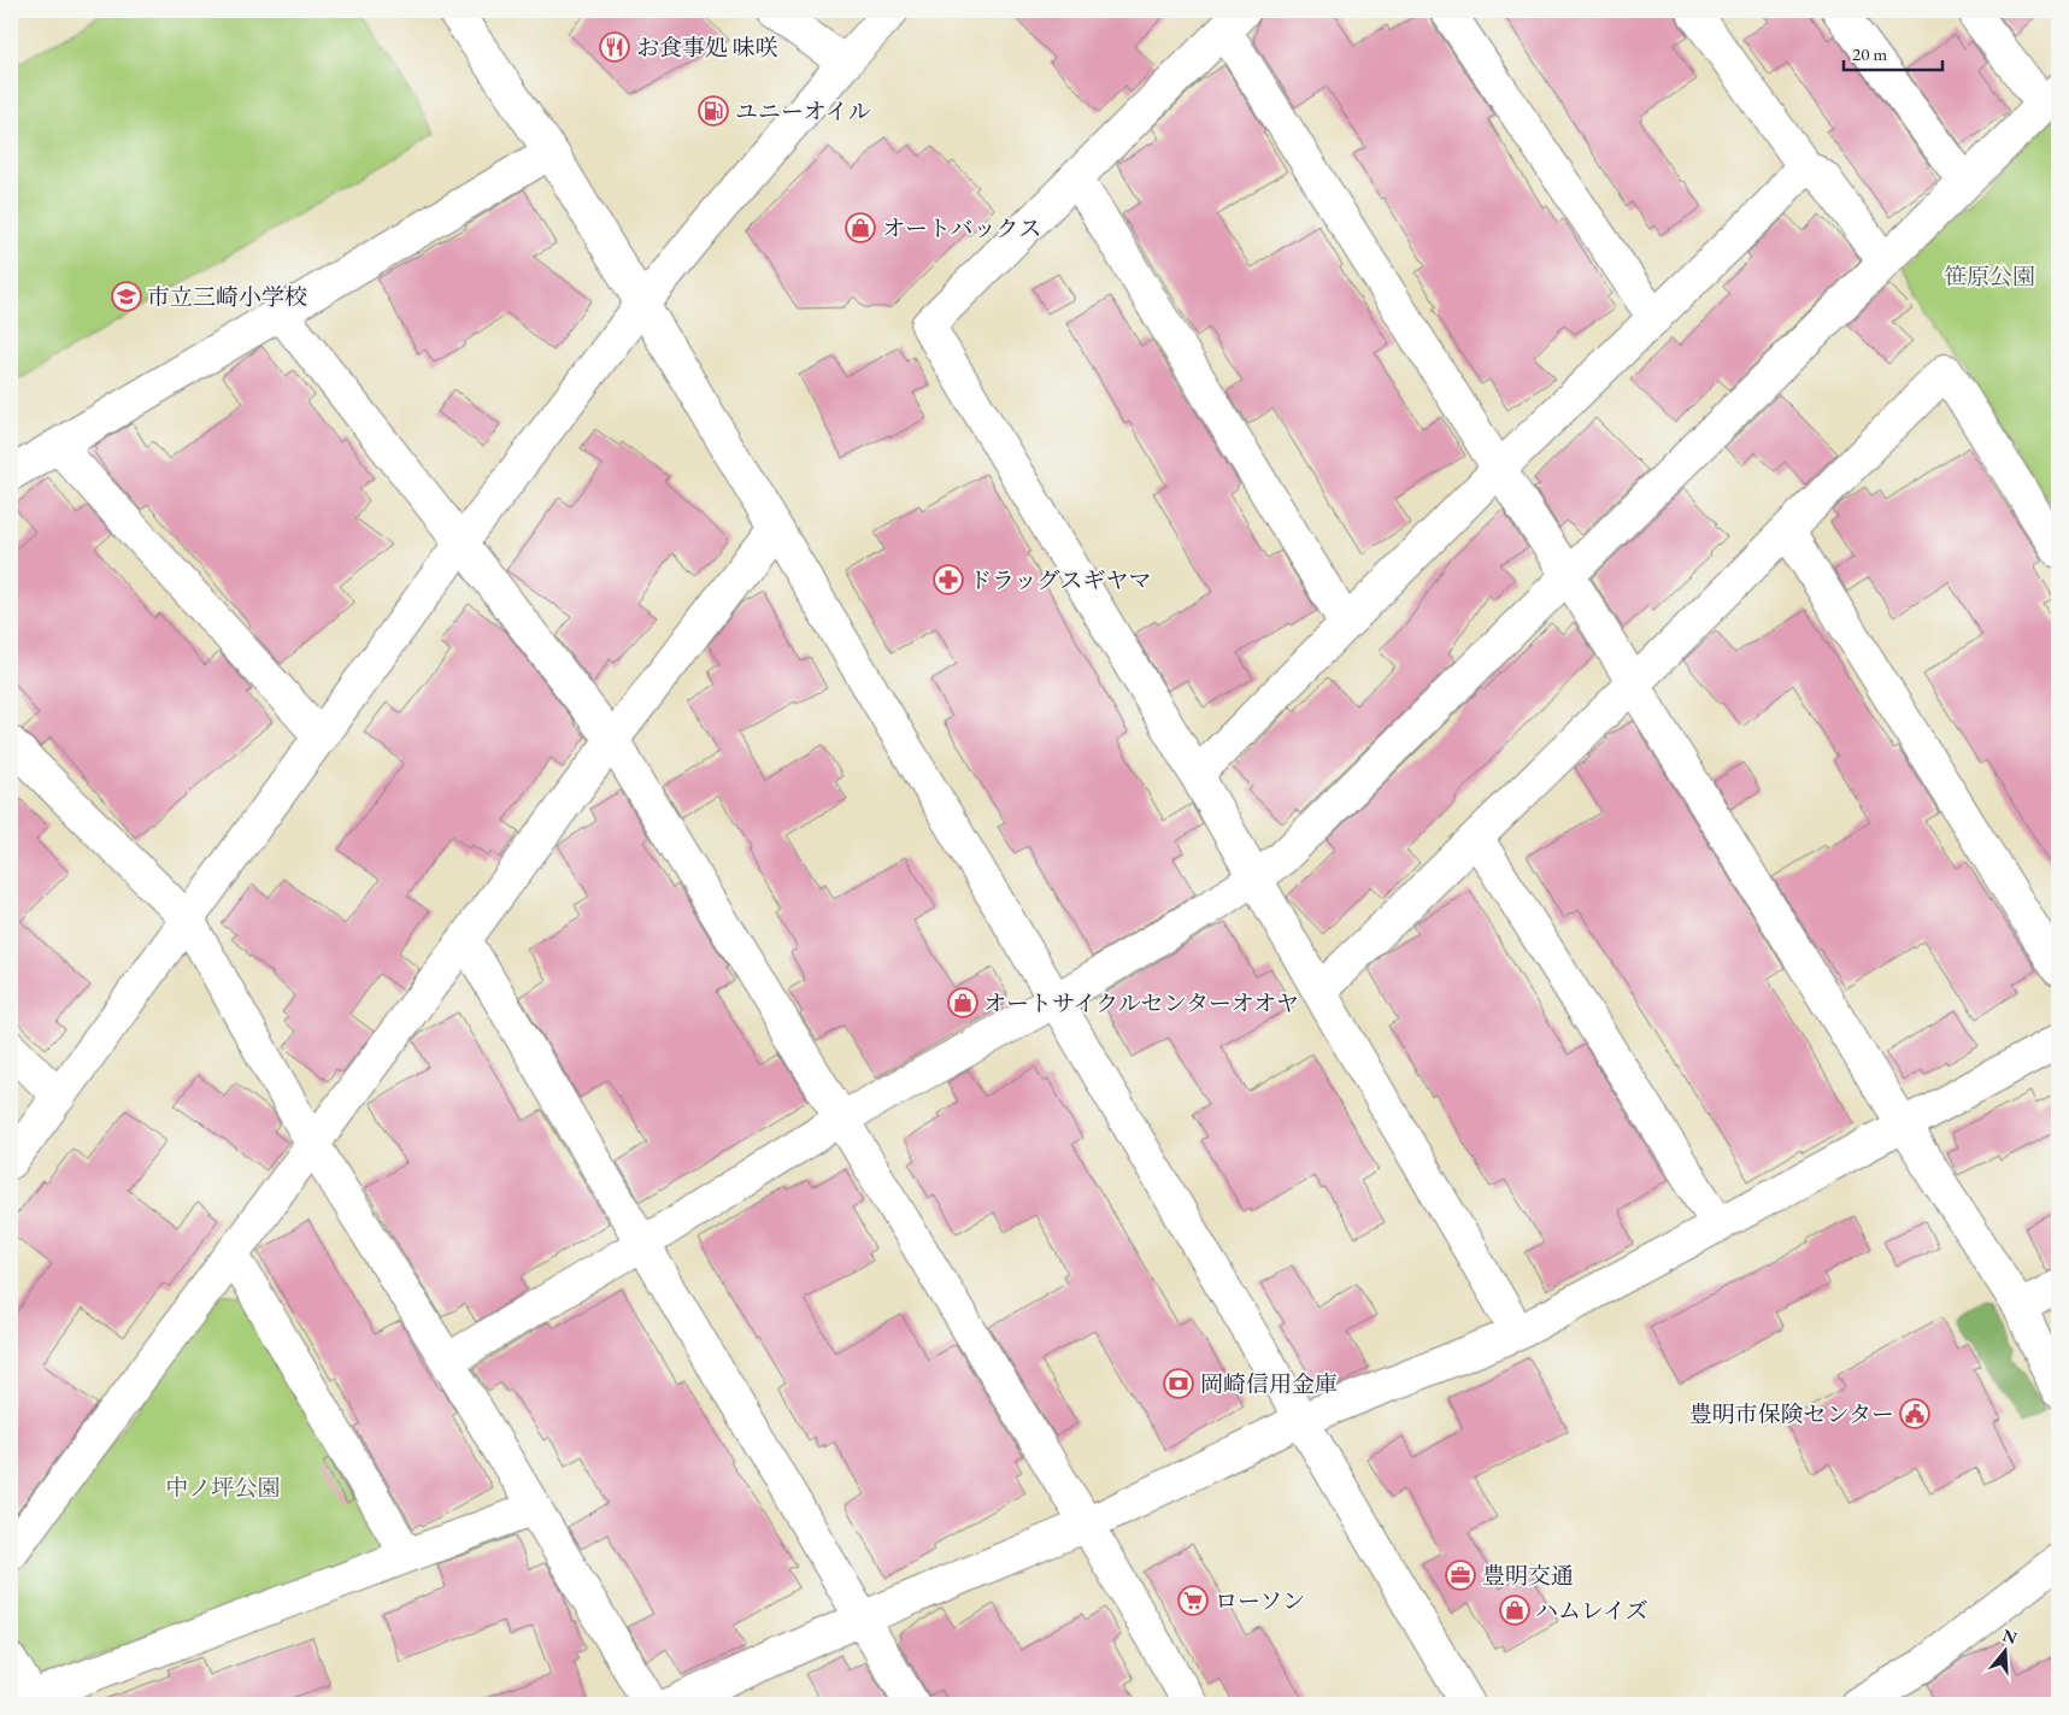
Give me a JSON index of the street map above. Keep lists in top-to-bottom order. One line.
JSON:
{"parks":["笹原公園","中ノ坪公園"],"places":{"restaurant":["お食事処 味咲"],"fuel station":["ユニーオイル"],"shop":["オートバックス","オートサイクルセンターオオヤ","ハムレイズ"],"school or university":["市立三崎小学校"],"pharmacy":["ドラッグスギヤマ"],"bank":["岡崎信用金庫"],"public building":["豊明市保険センター"],"office":["豊明交通"],"supermarket":["ローソン"]},"scale_bar":"20 m","north":"top"}
